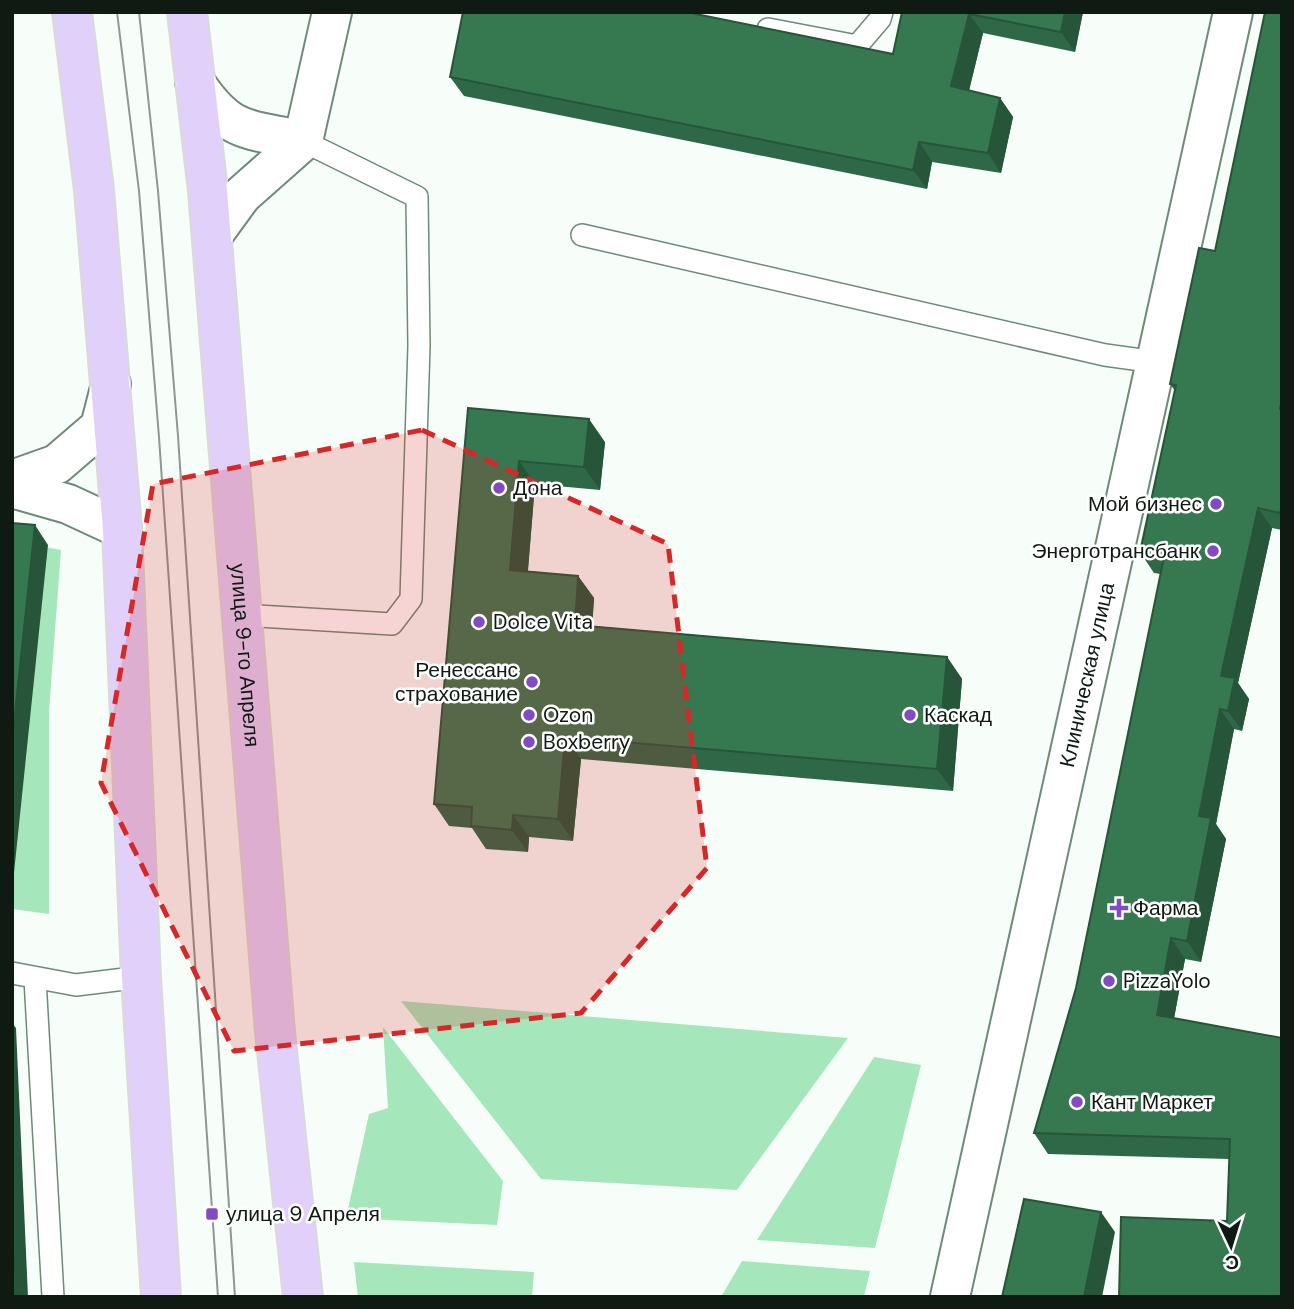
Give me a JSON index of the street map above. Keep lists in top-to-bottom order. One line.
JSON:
{"streets":{"main road":["улица 9-го Апреля"],"street":["Клиническая улица"]},"places":{"other":["Дона","Мой бизнес","Энерготрансбанк","Dolce Vita","Ренессанс страхование","Ozon","Каскад","Boxberry","PizzaYolo","Кант Маркет"],"health":["Фарма"],"transit":["улица 9 Апреля"]},"north":"bottom"}
